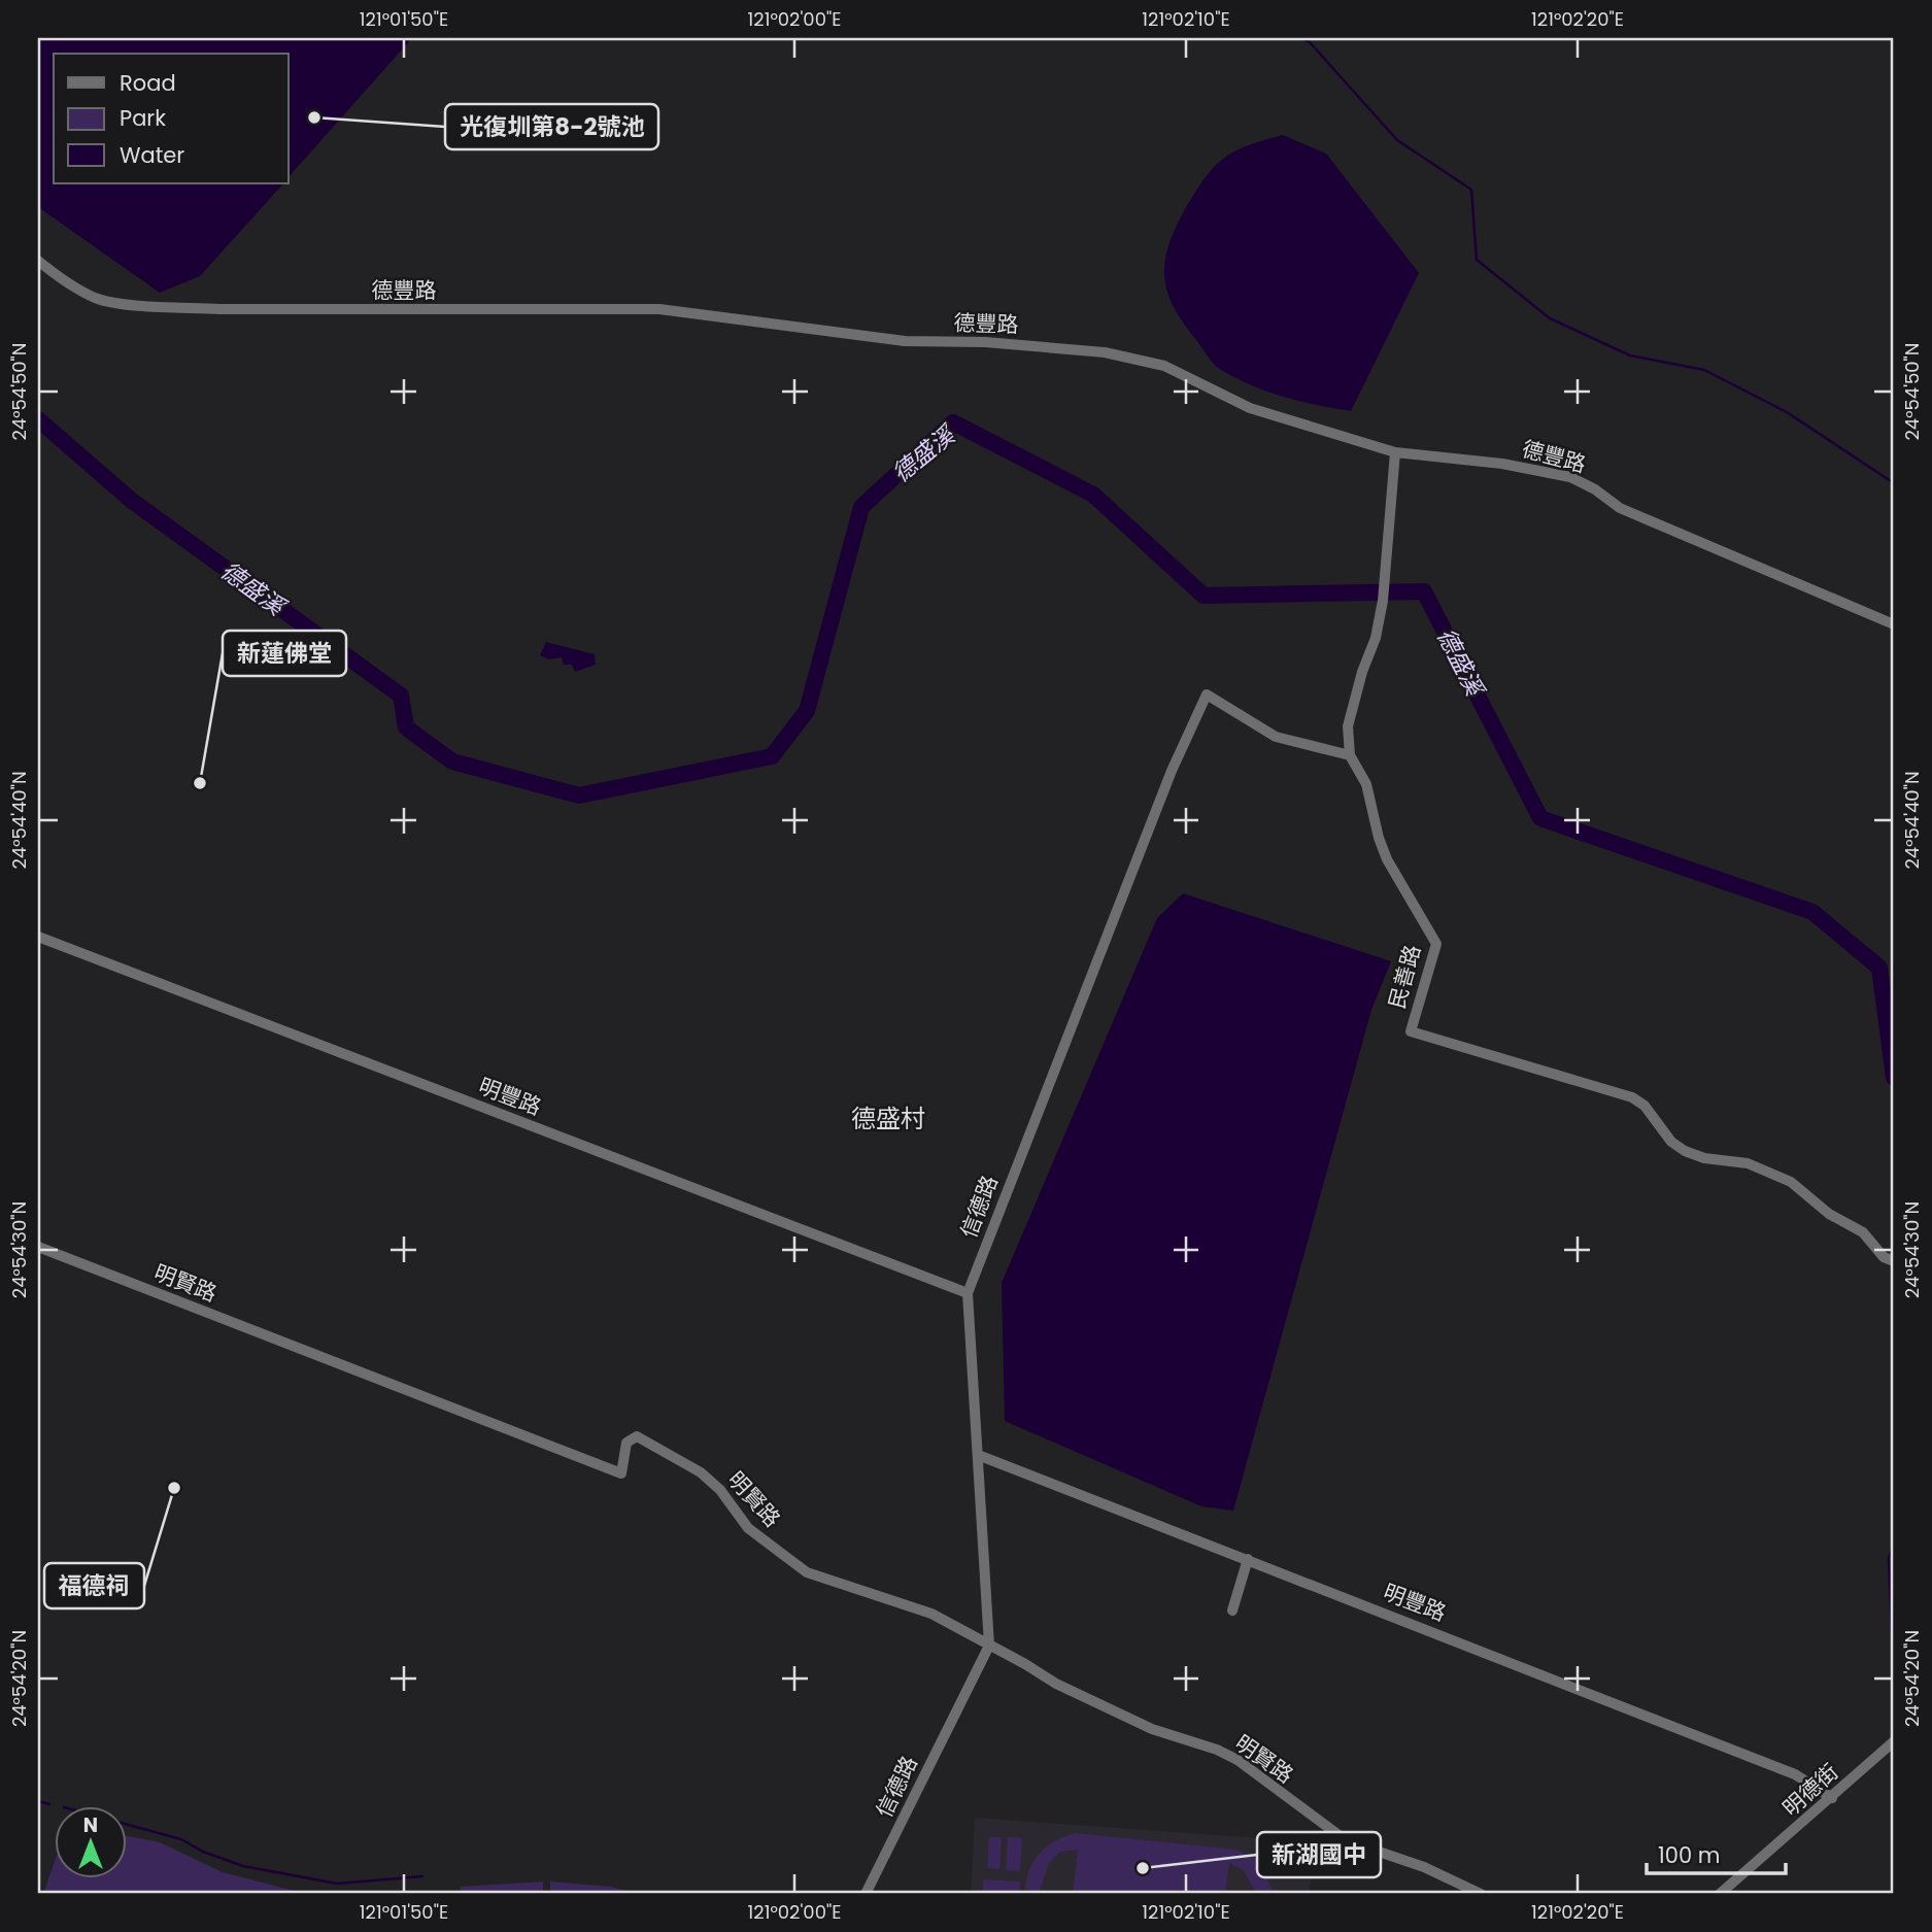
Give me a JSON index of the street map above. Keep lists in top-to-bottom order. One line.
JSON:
{"streets":{"street":["德豐路","民善路","明豐路","信德路","明賢路","明德街"]},"crossings":[["德豐路","民善路"],["民善路","信德路"],["明豐路","信德路"],["明豐路","明德街"],["信德路","明賢路"]],"districts":["德盛村"],"water":["德盛溪"],"places":["光復圳第8-2號池","新蓮佛堂","福德祠","新湖國中"],"legend":["Road","Park","Water"],"scale_bar":"100 m","north":"top","coordinates":["121°01'50\"E","121°02'00\"E","121°02'10\"E","121°02'20\"E","24°54'50\"N","24°54'40\"N","24°54'30\"N","24°54'20\"N"]}
